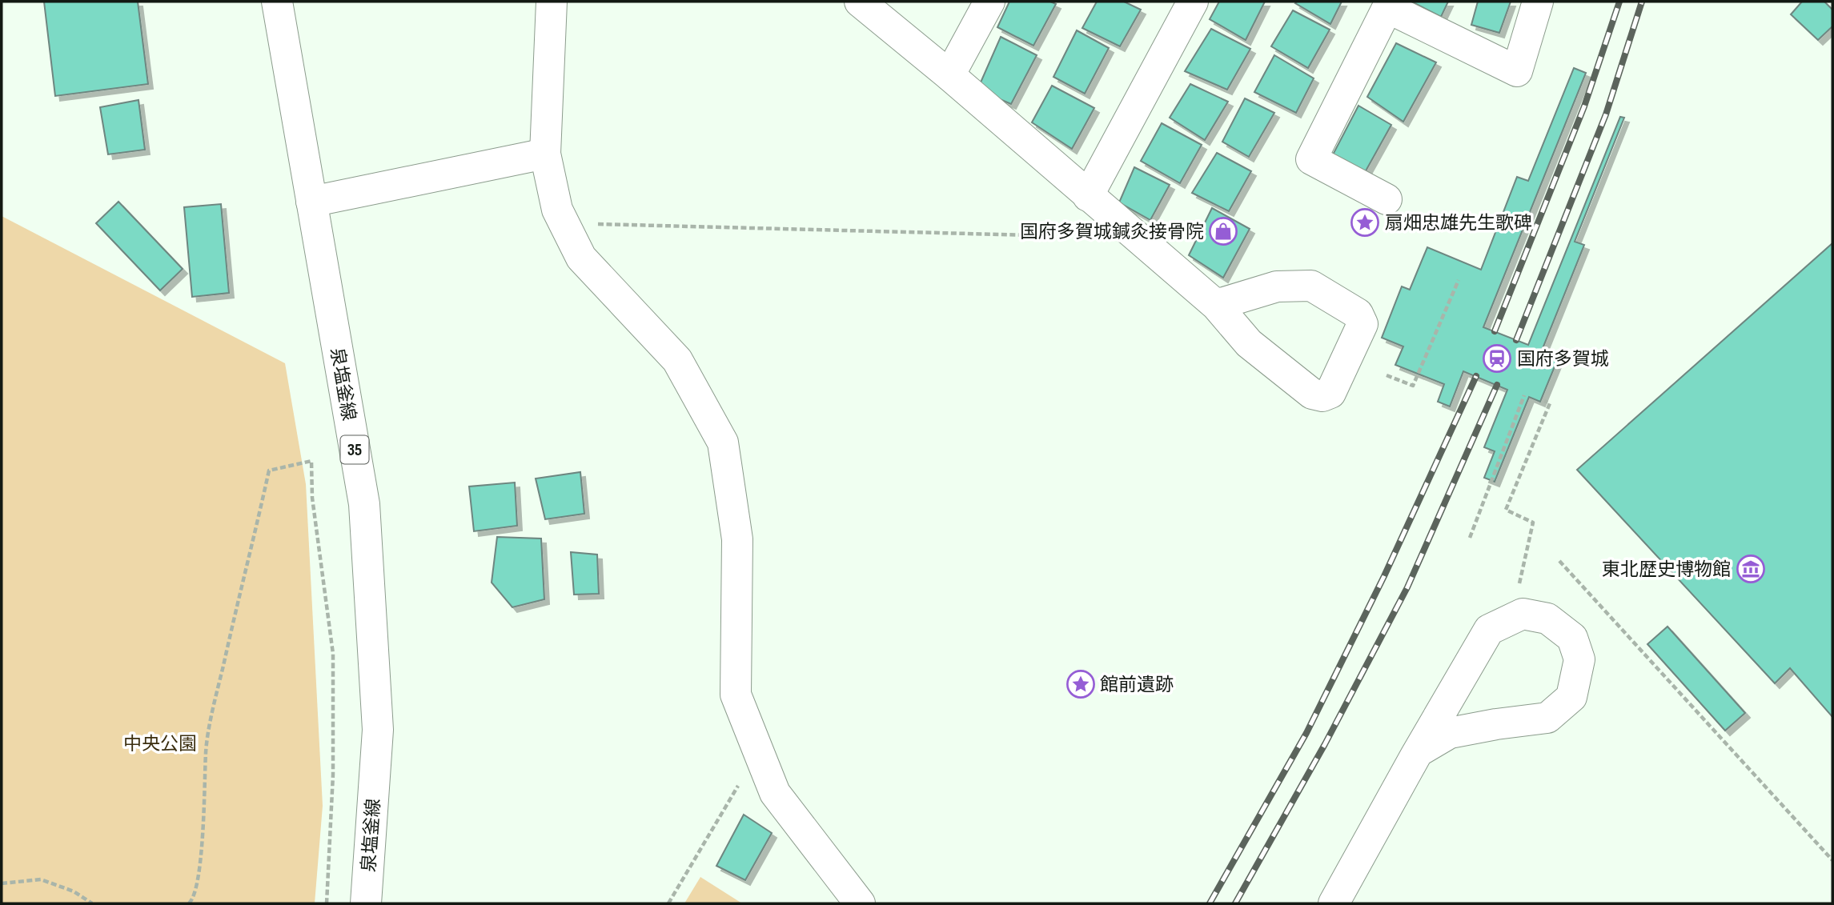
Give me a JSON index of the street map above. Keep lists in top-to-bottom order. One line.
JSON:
{"streets":{"street":["泉塩釜線","35"]},"parks":["中央公園"],"places":{"place":["扇畑忠雄先生歌碑","館前遺跡"],"shop":["国府多賀城鍼灸接骨院"],"station":["国府多賀城"],"museum":["東北歴史博物館"]}}
